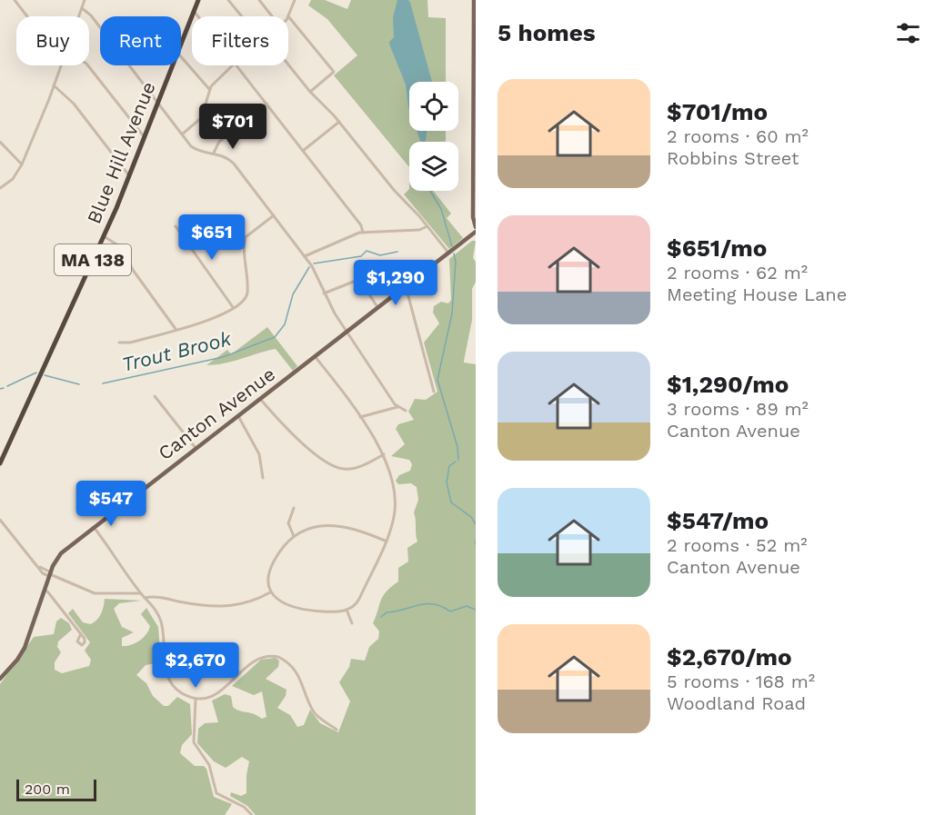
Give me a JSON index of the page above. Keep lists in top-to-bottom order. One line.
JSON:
{"streets":{"highway":["Blue Hill Avenue","MA 138"],"main road":["Canton Avenue"]},"water":["Trout Brook"],"scale_bar":"200 m","page":{"heading":"5 homes","chip":["Buy","Rent","Filters"],"list":[{"name":"$701/mo","note":"2 rooms · 60 m² · Robbins Street"},{"name":"$651/mo","note":"2 rooms · 62 m² · Meeting House Lane"},{"name":"$1,290/mo","note":"3 rooms · 89 m² · Canton Avenue"},{"name":"$547/mo","note":"2 rooms · 52 m² · Canton Avenue"},{"name":"$2,670/mo","note":"5 rooms · 168 m² · Woodland Road"}],"price":["$701","$651","$1,290","$547","$2,670"],"scale":"200 m"}}
